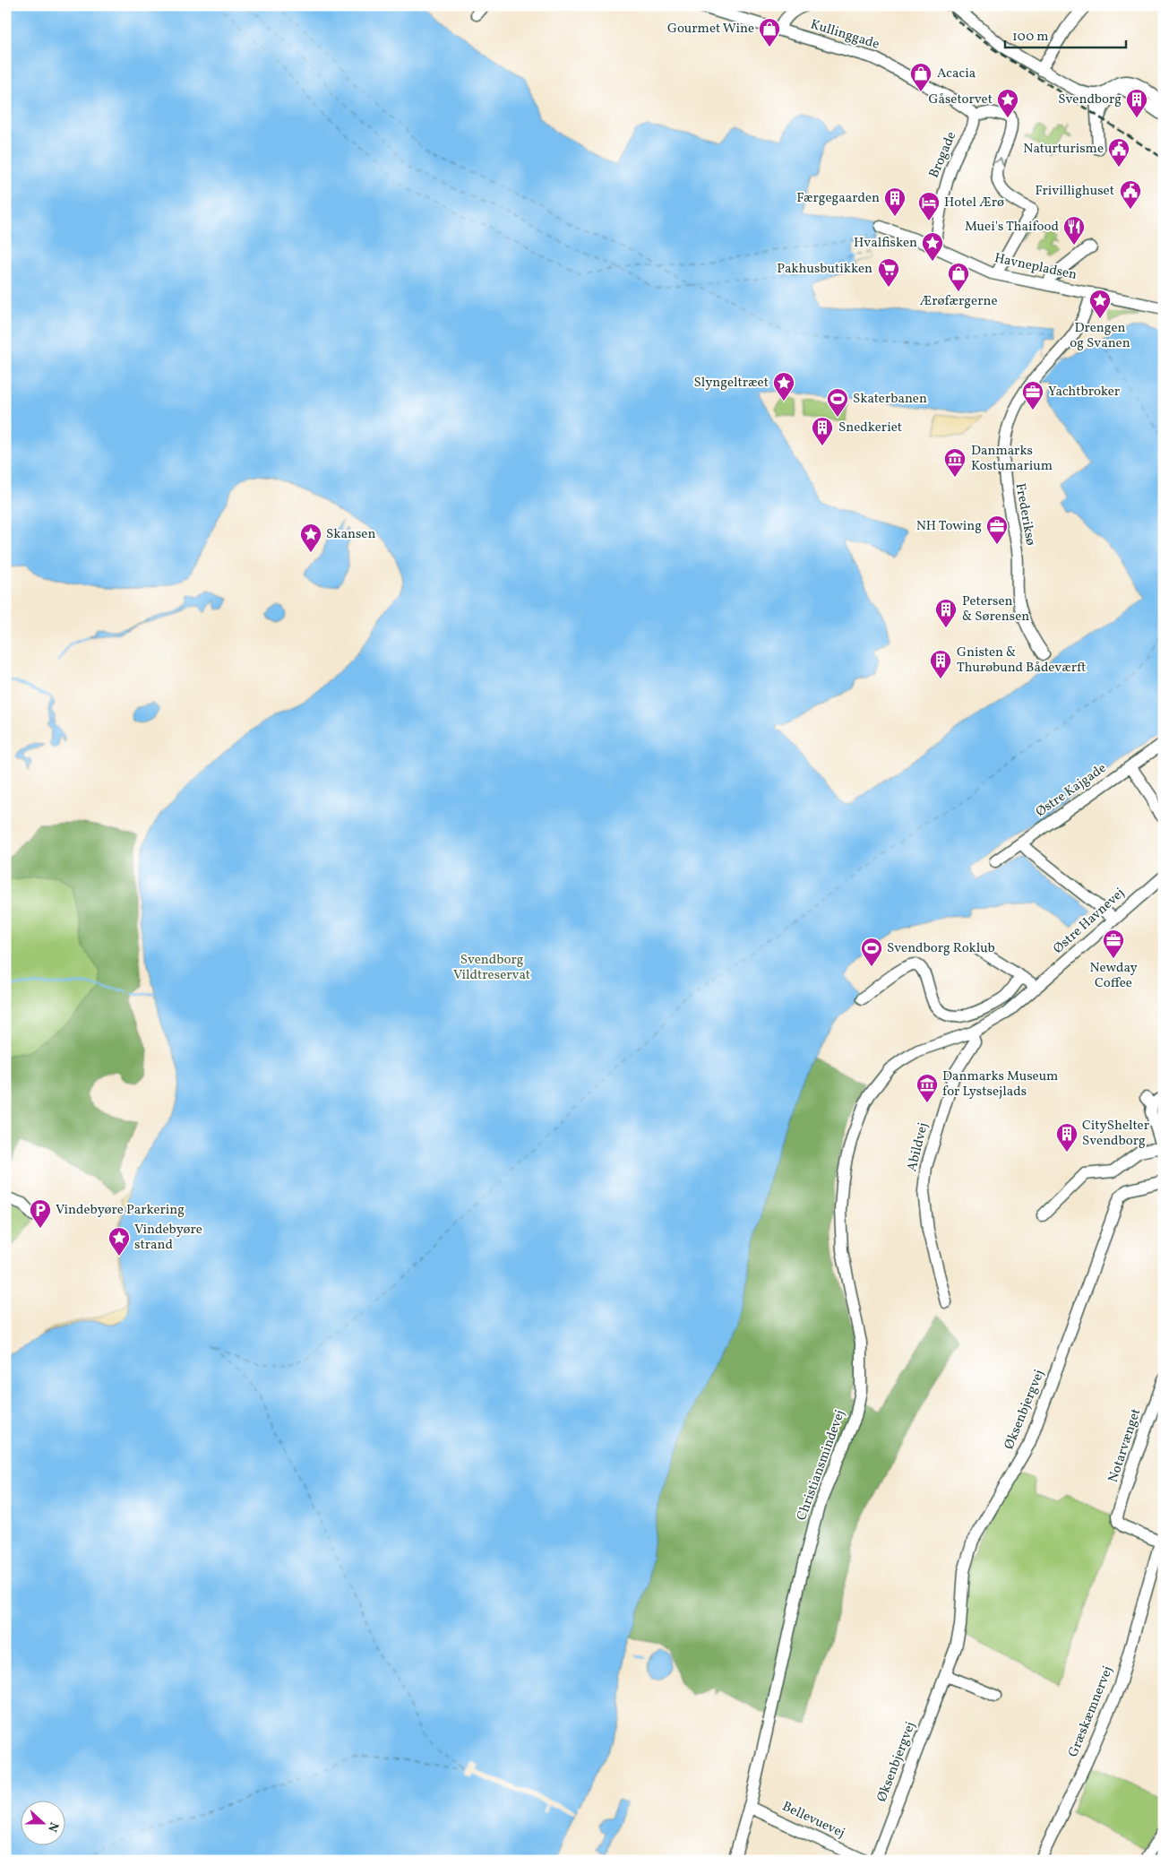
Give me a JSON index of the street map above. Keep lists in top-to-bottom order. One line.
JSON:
{"streets":{"street":["Kullinggade","Brogade","Havnepladsen","Frederiksø","Østre Kajgade","Østre Havnevej","Abildvej","Øksenbjergvej","Notarvænget","Christiansmindevej","Græskæmnervej","Bellevuevej"]},"crossings":[["Kullinggade","Brogade"],["Brogade","Havnepladsen"],["Havnepladsen","Frederiksø"],["Østre Havnevej","Abildvej"],["Østre Havnevej","Christiansmindevej"],["Abildvej","Christiansmindevej"],["Notarvænget","Græskæmnervej"],["Christiansmindevej","Bellevuevej"]],"parks":["Svendborg Vildtreservat"],"places":{"shop":["Gourmet Wine","Acacia","Ærøfærgerne"],"place":["Gåsetorvet","Hvalfisken","Drengen og Svanen","Slyngeltræet","Skansen","Vindebyøre strand"],"building":["Svendborg","Færgegaarden","Snedkeriet","Petersen & Sørensen","Gnisten & Thurøbund Bådeværft","CityShelter Svendborg"],"public building":["Naturturisme","Frivillighuset"],"hotel":["Hotel Ærø"],"restaurant":["Muei's Thaifood"],"supermarket":["Pakhusbutikken"],"office":["Yachtbroker","NH Towing","Newday Coffee"],"sports":["Skaterbanen","Svendborg Roklub"],"museum":["Danmarks Kostumarium","Danmarks Museum for Lystsejlads"],"parking":["Vindebyøre Parkering"]},"scale_bar":"100 m","north":"right"}
